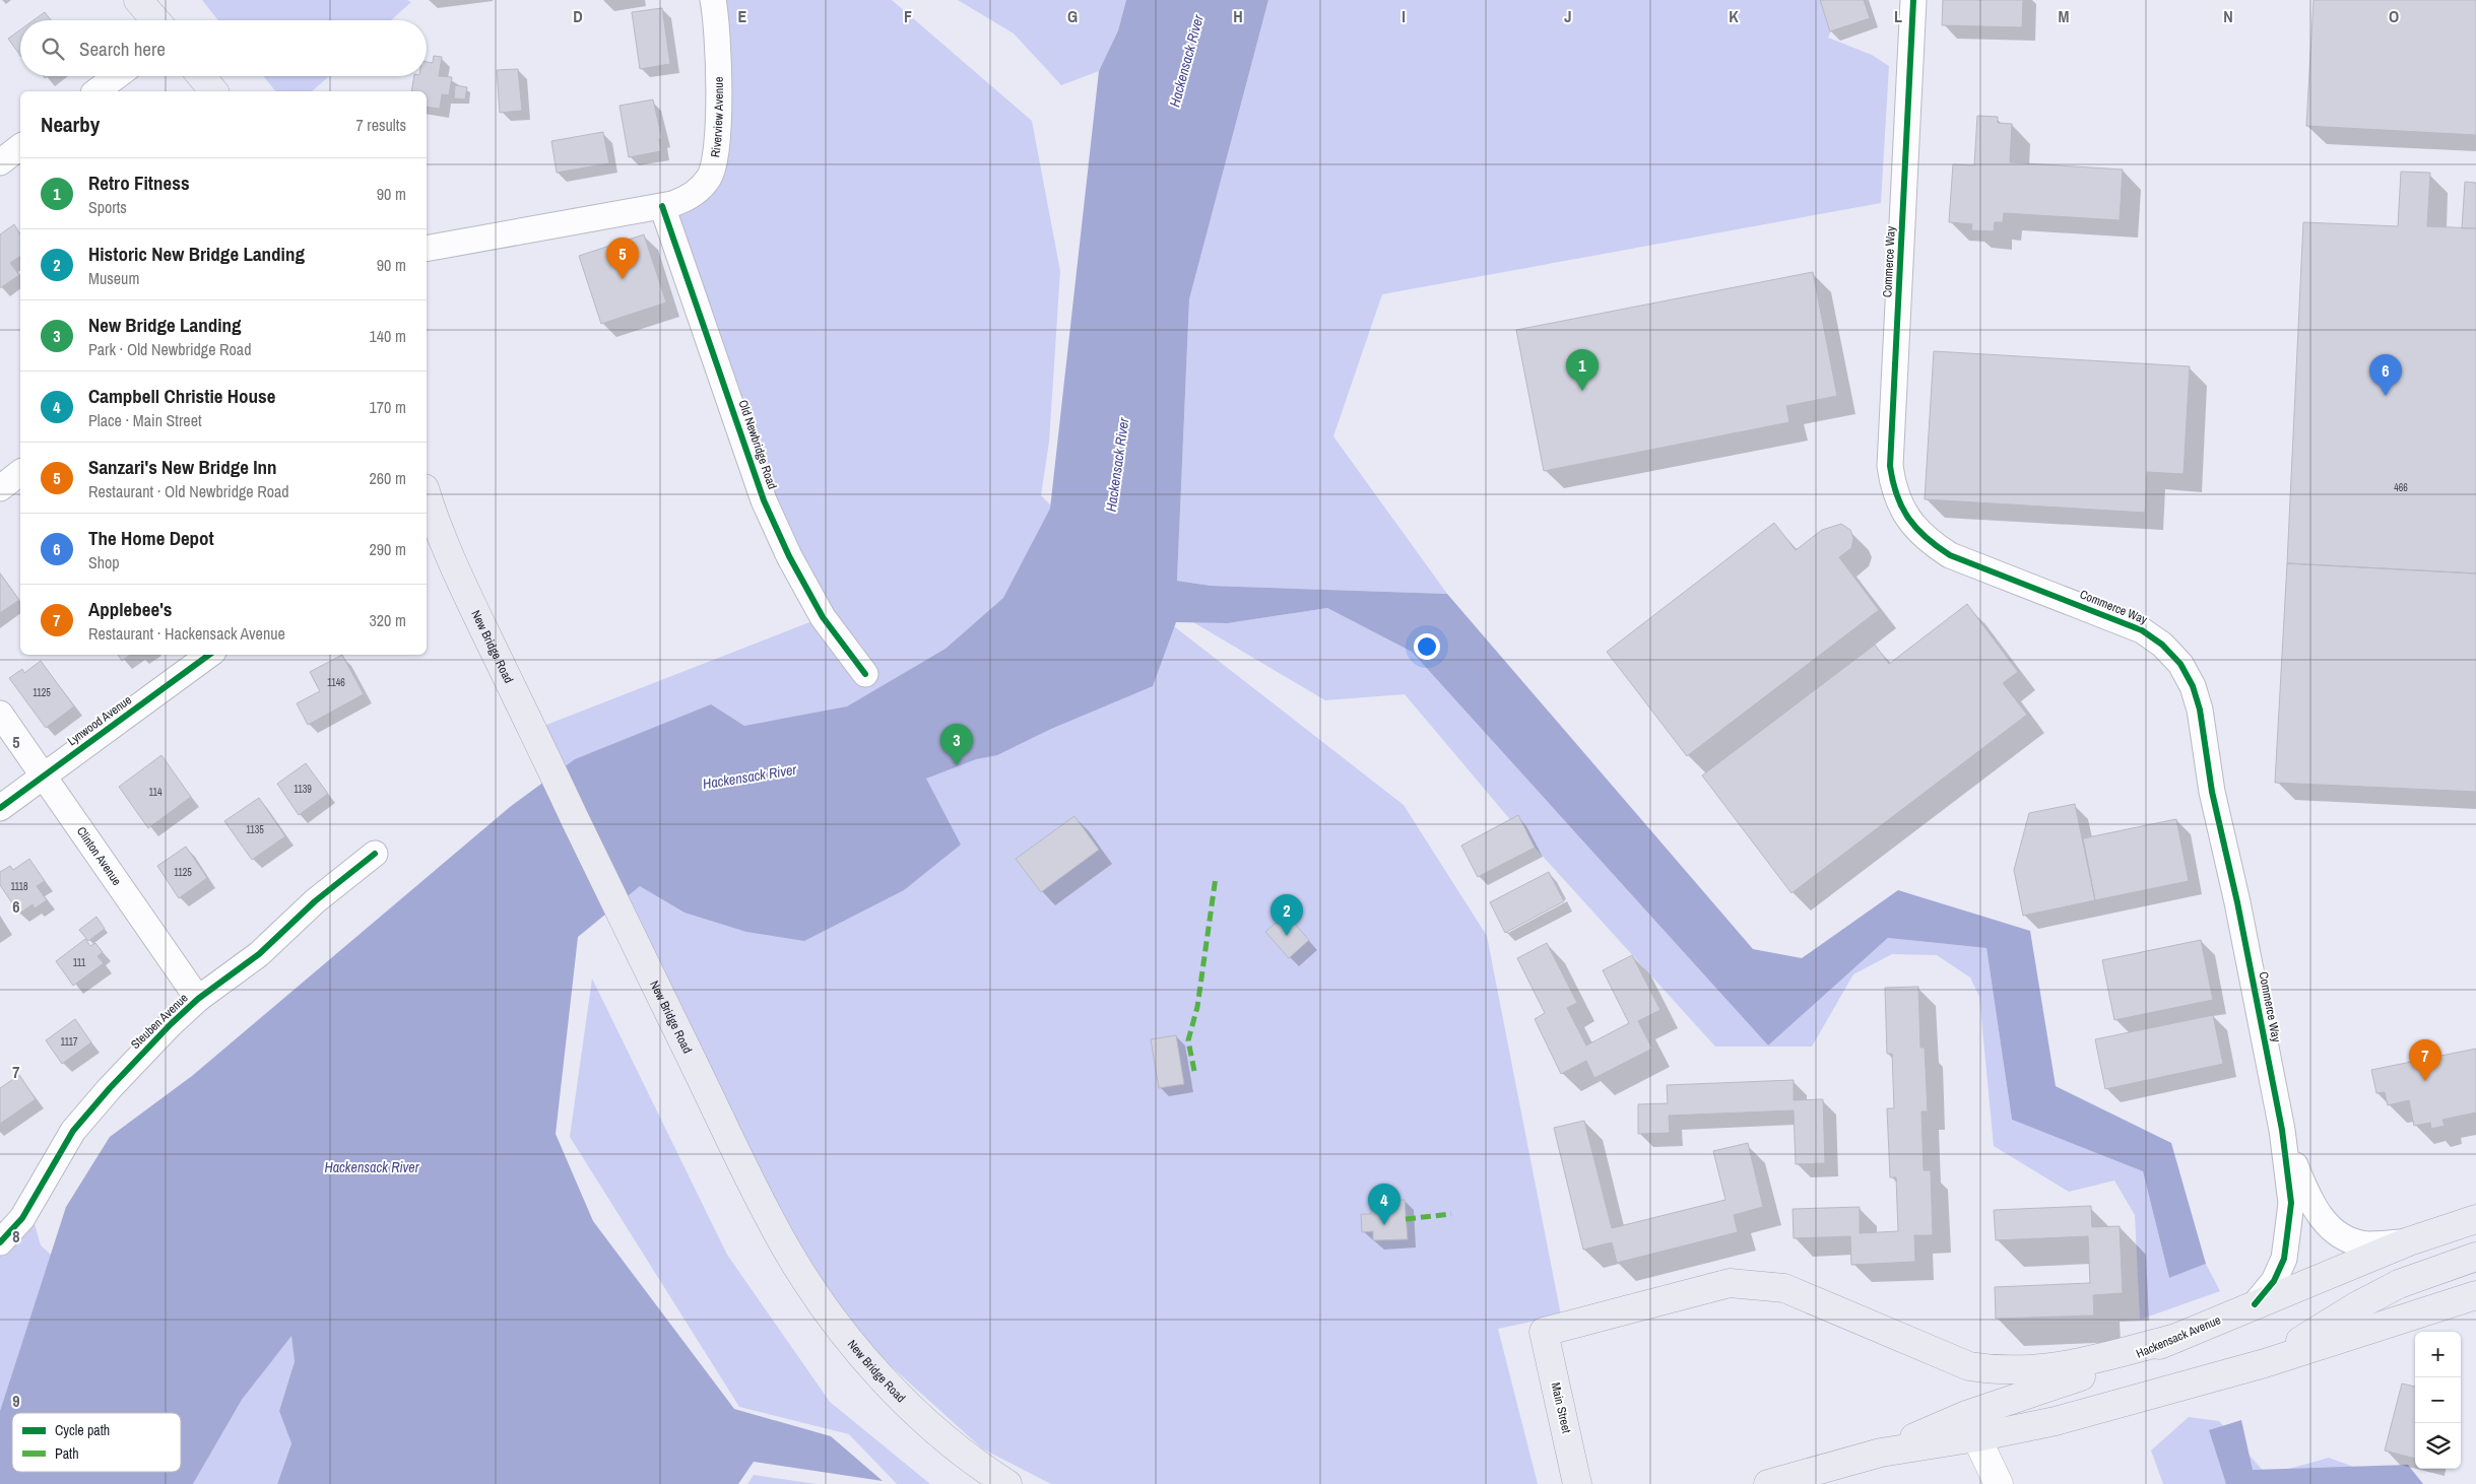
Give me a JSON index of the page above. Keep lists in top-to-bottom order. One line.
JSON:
{"streets":{"main road":["New Bridge Road","Hackensack Avenue","Main Street"],"street":["Riverview Avenue","Commerce Way","Old Newbridge Road","Lynwood Avenue","Clinton Avenue","Steuben Avenue"]},"crossings":[["Riverview Avenue","Old Newbridge Road"],["Commerce Way","Hackensack Avenue"],["Lynwood Avenue","Clinton Avenue"],["Clinton Avenue","Steuben Avenue"],["Hackensack Avenue","Main Street"]],"water":["Hackensack River"],"house_numbers":["466","1146","1125","1139","114","1135","1125","1118","111","1117"],"legend":["Cycle path","Path"],"page":{"search":"Search here","heading":["Nearby","7 results"],"list":[{"mark":"1","name":"Retro Fitness","note":"Sports","value":"90 m"},{"mark":"2","name":"Historic New Bridge Landing","note":"Museum","value":"90 m"},{"mark":"3","name":"New Bridge Landing","note":"Park · Old Newbridge Road","value":"140 m"},{"mark":"4","name":"Campbell Christie House","note":"Place · Main Street","value":"170 m"},{"mark":"5","name":"Sanzari's New Bridge Inn","note":"Restaurant · Old Newbridge Road","value":"260 m"},{"mark":"6","name":"The Home Depot","note":"Shop","value":"290 m"},{"mark":"7","name":"Applebee's","note":"Restaurant · Hackensack Avenue","value":"320 m"}],"pins":["5","1","6","3","2","7","4"],"map_buttons":["+","−"]},"grid":{"columns":["D","E","F","G","H","I","J","K","L","M","N","O"],"rows":["5","6","7","8","9"]}}
